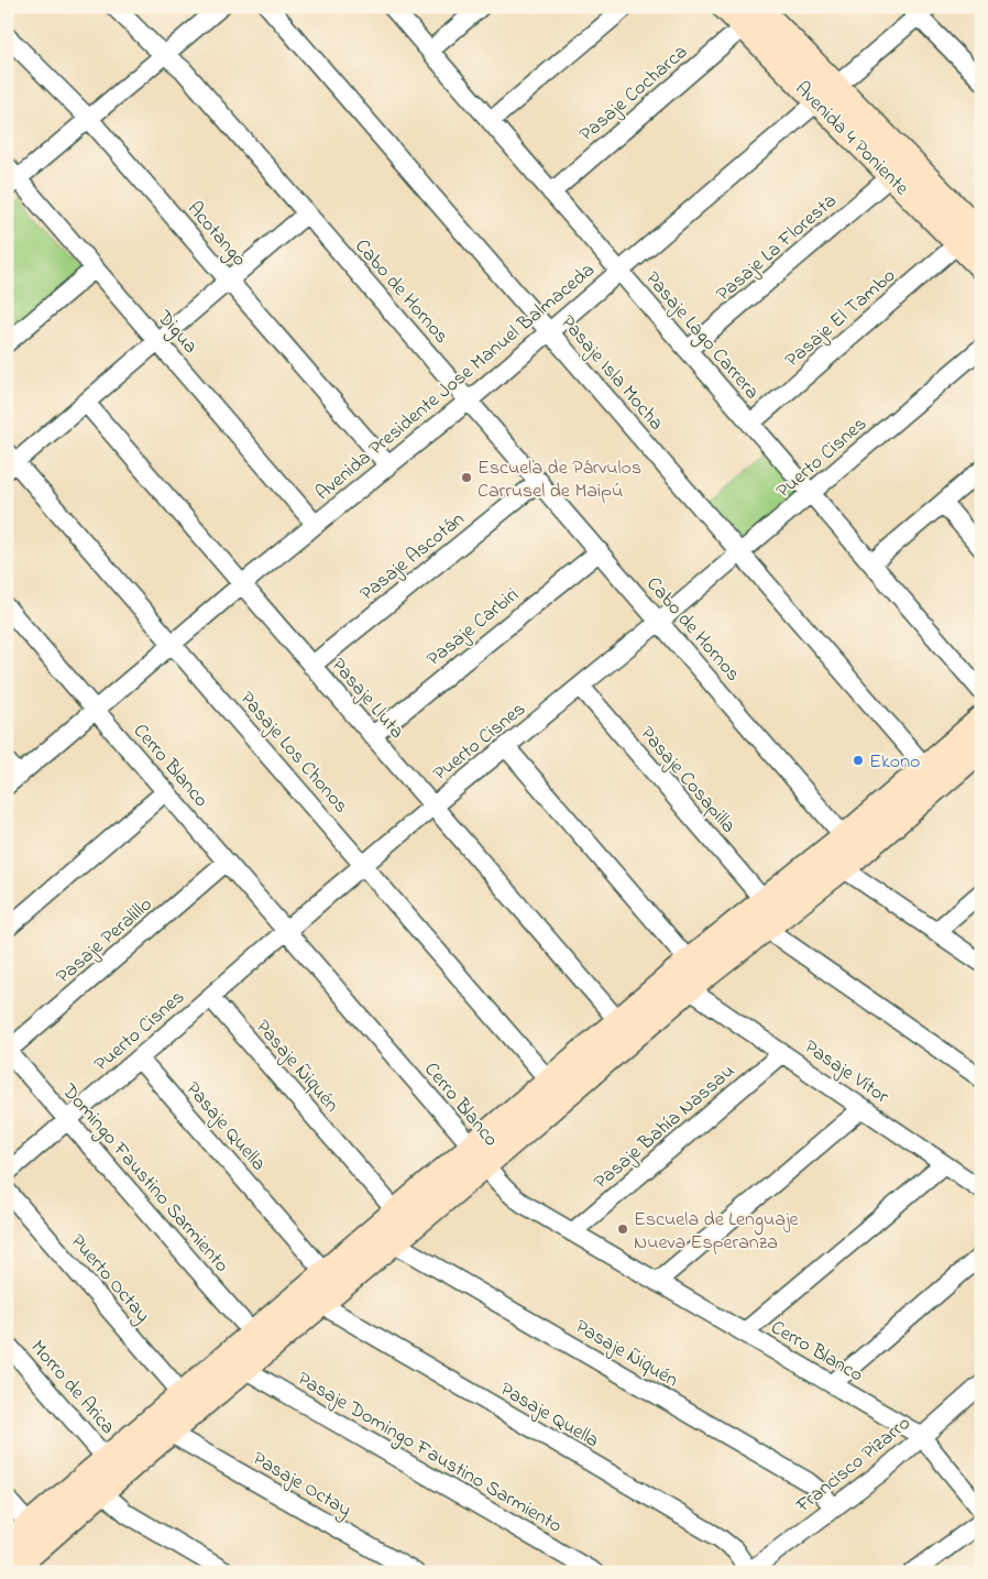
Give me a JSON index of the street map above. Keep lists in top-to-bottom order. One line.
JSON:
{"streets":{"street":["Pasaje Cocharca","Avenida 4 Poniente","Acotango","Pasaje La Floresta","Cabo de Hornos","Pasaje El Tambo","Digua","Pasaje Lago Carrera","Pasaje Isla Mocha","Avenida Presidente Jose Manuel Balmaceda","Puerto Cisnes","Pasaje Ascotán","Pasaje Carbiri","Pasaje Lluta","Pasaje Los Chonos","Cerro Blanco","Pasaje Cosapilla","Pasaje Peralillo","Pasaje Ñiquén","Pasaje Vítor","Pasaje Quella","Pasaje Bahía Nassau","Domingo Faustino Sarmiento","Puerto Octay","Morro de Arica","Pasaje Domingo Faustino Sarmiento","Francisco Pizarro","Pasaje Octay"]},"crossings":[["Pasaje Cocharca","Avenida 4 Poniente"],["Pasaje Cocharca","Pasaje Lago Carrera"],["Avenida 4 Poniente","Pasaje La Floresta"],["Avenida 4 Poniente","Pasaje El Tambo"],["Avenida 4 Poniente","Avenida Presidente Jose Manuel Balmaceda"],["Acotango","Avenida Presidente Jose Manuel Balmaceda"],["Pasaje La Floresta","Pasaje Lago Carrera"],["Cabo de Hornos","Avenida Presidente Jose Manuel Balmaceda"],["Cabo de Hornos","Puerto Cisnes"],["Cabo de Hornos","Pasaje Ascotán"],["Cabo de Hornos","Pasaje Carbiri"],["Pasaje El Tambo","Pasaje Lago Carrera"],["Digua","Avenida Presidente Jose Manuel Balmaceda"],["Pasaje Lago Carrera","Avenida Presidente Jose Manuel Balmaceda"],["Pasaje Lago Carrera","Puerto Cisnes"],["Pasaje Isla Mocha","Avenida Presidente Jose Manuel Balmaceda"],["Pasaje Isla Mocha","Puerto Cisnes"],["Avenida Presidente Jose Manuel Balmaceda","Pasaje Lluta"],["Avenida Presidente Jose Manuel Balmaceda","Pasaje Los Chonos"],["Avenida Presidente Jose Manuel Balmaceda","Cerro Blanco"],["Puerto Cisnes","Pasaje Lluta"],["Puerto Cisnes","Pasaje Los Chonos"],["Puerto Cisnes","Cerro Blanco"],["Puerto Cisnes","Pasaje Cosapilla"],["Puerto Cisnes","Pasaje Ñiquén"],["Puerto Cisnes","Pasaje Quella"],["Puerto Cisnes","Domingo Faustino Sarmiento"],["Pasaje Ascotán","Pasaje Lluta"],["Pasaje Carbiri","Pasaje Lluta"],["Cerro Blanco","Pasaje Peralillo"],["Cerro Blanco","Pasaje Bahía Nassau"],["Cerro Blanco","Francisco Pizarro"],["Pasaje Peralillo","Domingo Faustino Sarmiento"],["Pasaje Ñiquén","Francisco Pizarro"],["Pasaje Vítor","Pasaje Bahía Nassau"],["Pasaje Quella","Francisco Pizarro"]],"places":["Escuela de Párvulos Carrusel de Maipú","Ekono","Escuela de Lenguaje Nueva Esperanza"]}
